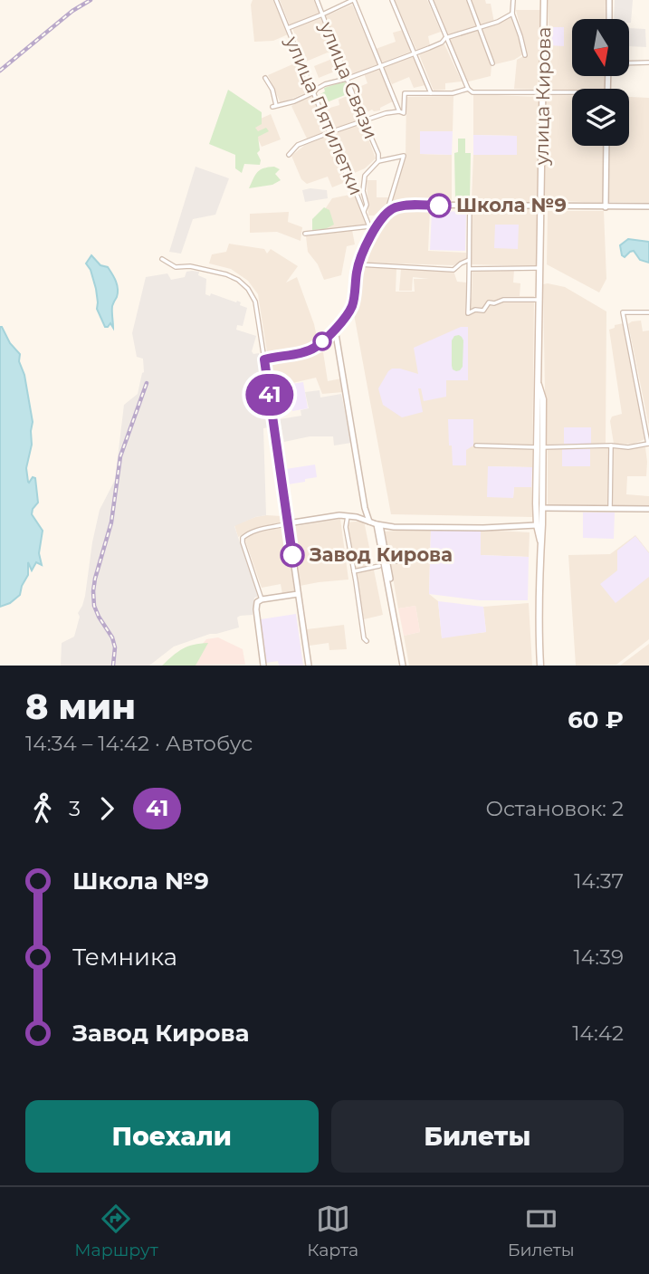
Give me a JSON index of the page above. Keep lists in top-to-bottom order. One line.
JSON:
{"streets":{"main road":["улица Кирова"],"street":["улица Связи","улица Пятилетки"]},"places":["Школа №9","Завод Кирова"],"lines":["bus line 41"],"north":"bottom","page":{"on_map":"41","heading":["8 мин","14:34 – 14:42 · Автобус","60 ₽"],"legs":["3","41","Остановок: 2"],"list":[{"name":"Школа №9","value":"14:37"},{"name":"Темника","value":"14:39"},{"name":"Завод Кирова","value":"14:42"}],"buttons":["Поехали","Билеты"],"tabs":["Маршрут","Карта","Билеты"]}}
